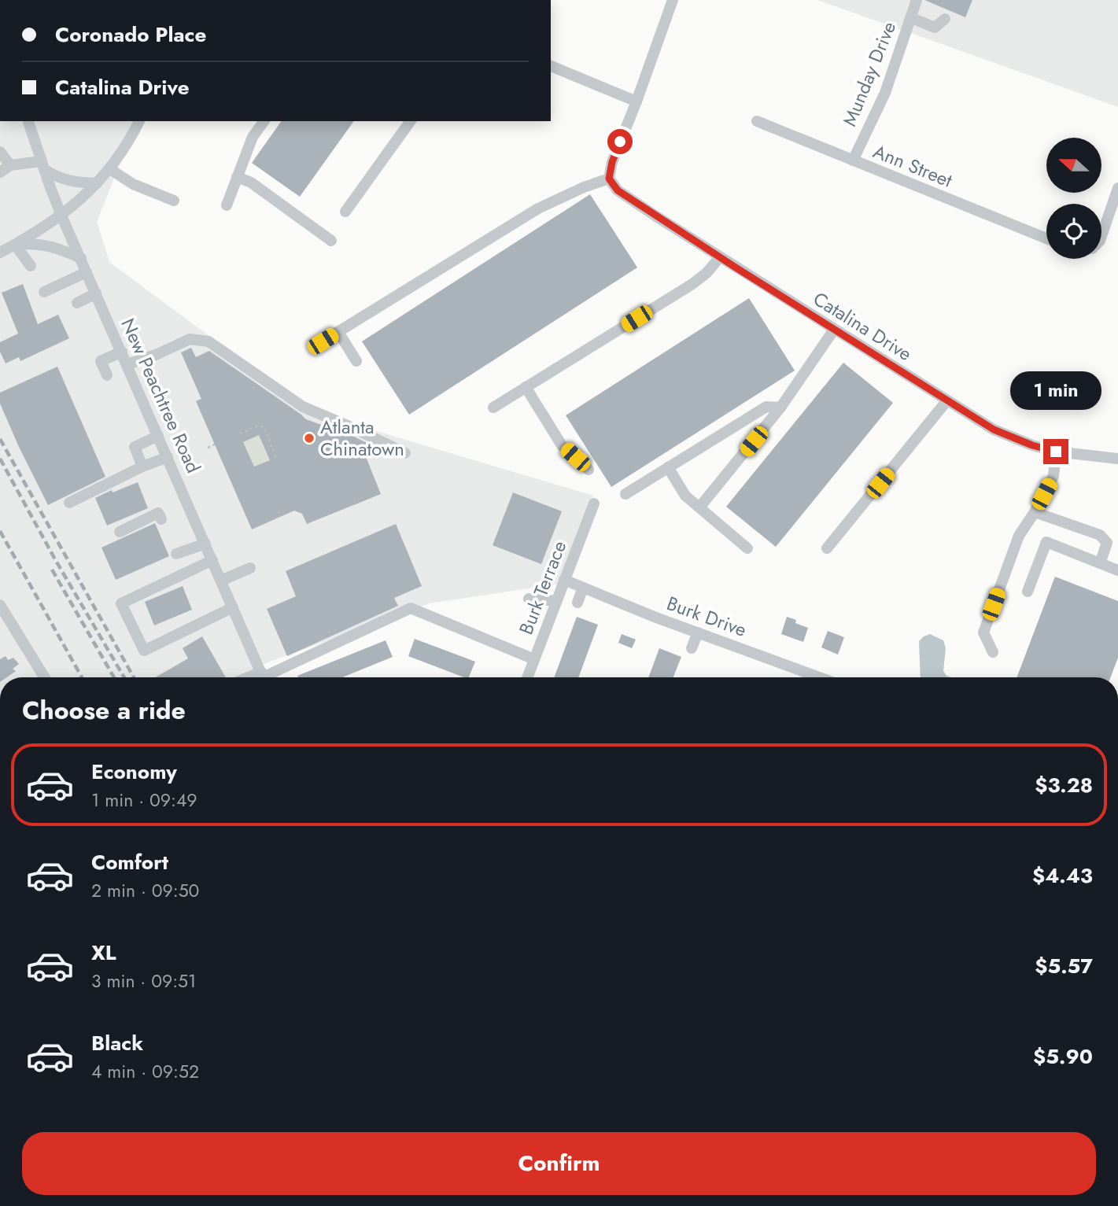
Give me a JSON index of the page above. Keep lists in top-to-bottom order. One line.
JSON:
{"streets":{"street":["Munday Drive","Ann Street","Catalina Drive","New Peachtree Road","Burk Terrace","Burk Drive"]},"crossings":[["Munday Drive","Ann Street"],["Burk Terrace","Burk Drive"]],"places":["Atlanta Chinatown"],"north":"left","page":{"banner":["Coronado Place","Catalina Drive"],"bubble":"1 min","heading":"Choose a ride","list":[{"name":"Economy","note":"1 min · 09:49","value":"$3.28"},{"name":"Comfort","note":"2 min · 09:50","value":"$4.43"},{"name":"XL","note":"3 min · 09:51","value":"$5.57"},{"name":"Black","note":"4 min · 09:52","value":"$5.90"}],"buttons":"Confirm"}}
